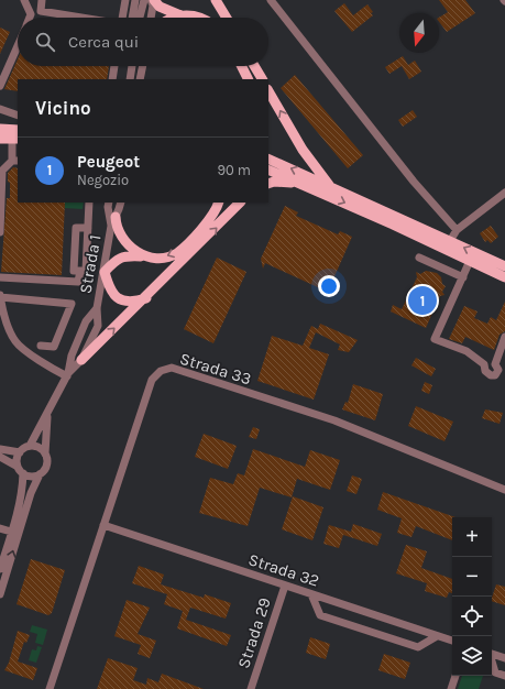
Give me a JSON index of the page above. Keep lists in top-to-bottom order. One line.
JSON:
{"streets":{"street":["Strada 1","Strada 33","Strada 32","Strada 29"]},"crossings":[["Strada 33","Strada 32"],["Strada 32","Strada 29"]],"north":"bottom","page":{"search":"Cerca qui","heading":"Vicino","list":[{"mark":"1","name":"Peugeot","note":"Negozio","value":"90 m"}],"pins":"1","map_buttons":["+","−"]}}
